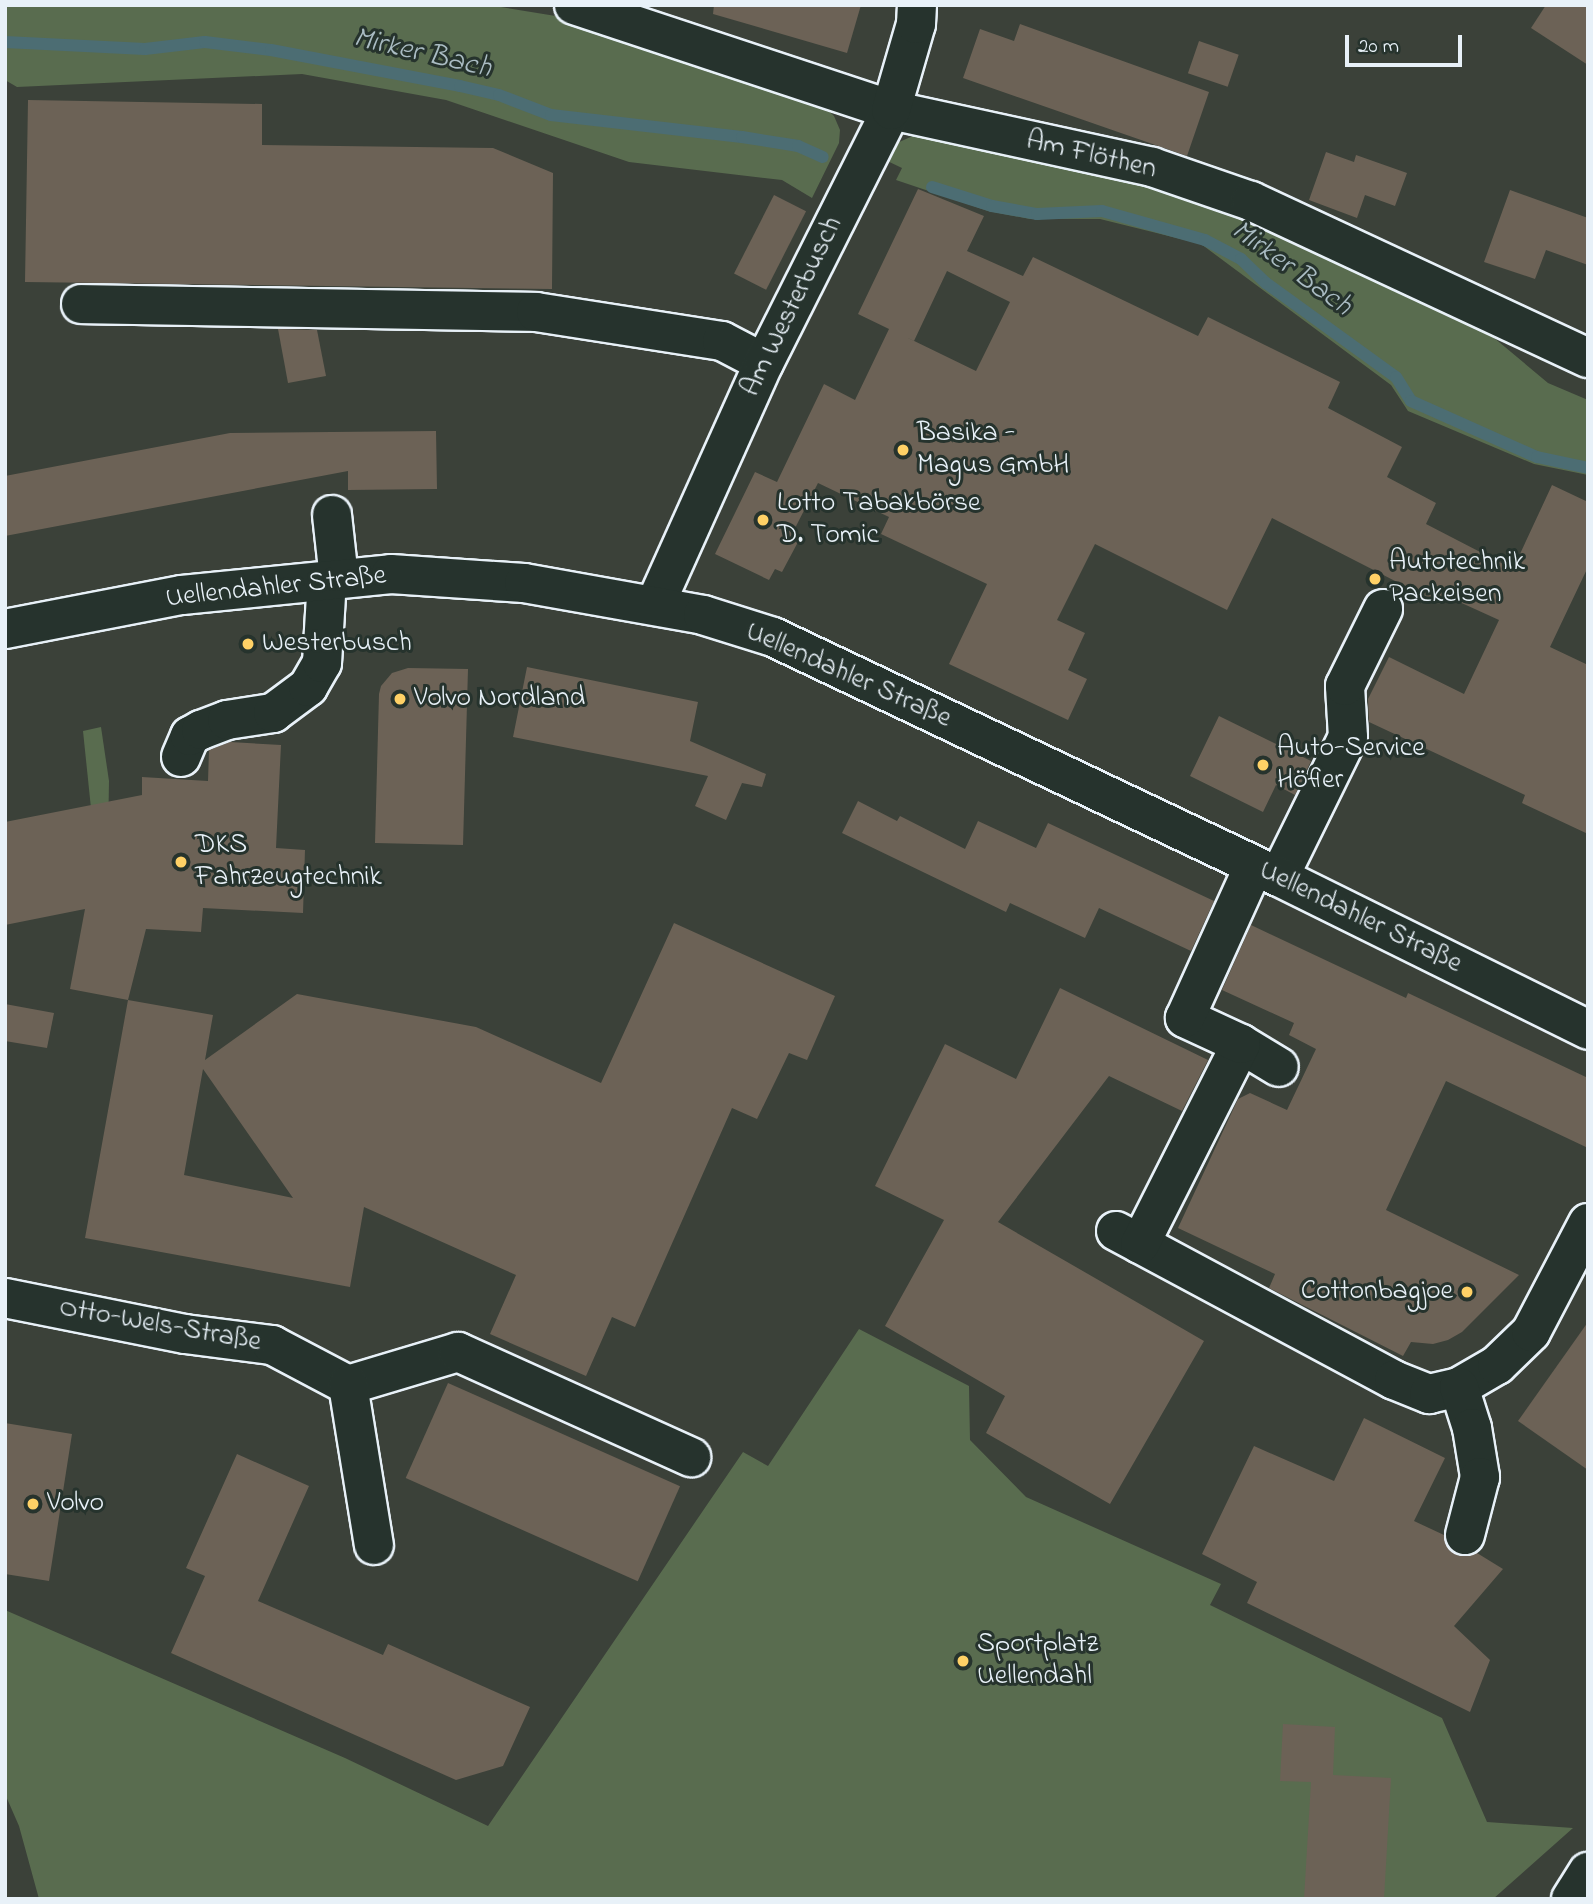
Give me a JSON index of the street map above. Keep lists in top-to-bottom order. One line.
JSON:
{"streets":{"street":["Am Flöthen","Am Westerbusch","Uellendahler Straße","Otto-Wels-Straße"]},"crossings":[["Am Flöthen","Am Westerbusch"],["Am Westerbusch","Uellendahler Straße"]],"water":["Mirker Bach"],"places":["Basika - Magus GmbH","Lotto Tabakbörse D. Tomic","Autotechnik Packeisen","Westerbusch","Volvo Nordland","Auto-Service Höfler","DKS Fahrzeugtechnik","Cottonbagjoe","Volvo","Sportplatz Uellendahl"],"scale_bar":"20 m"}
